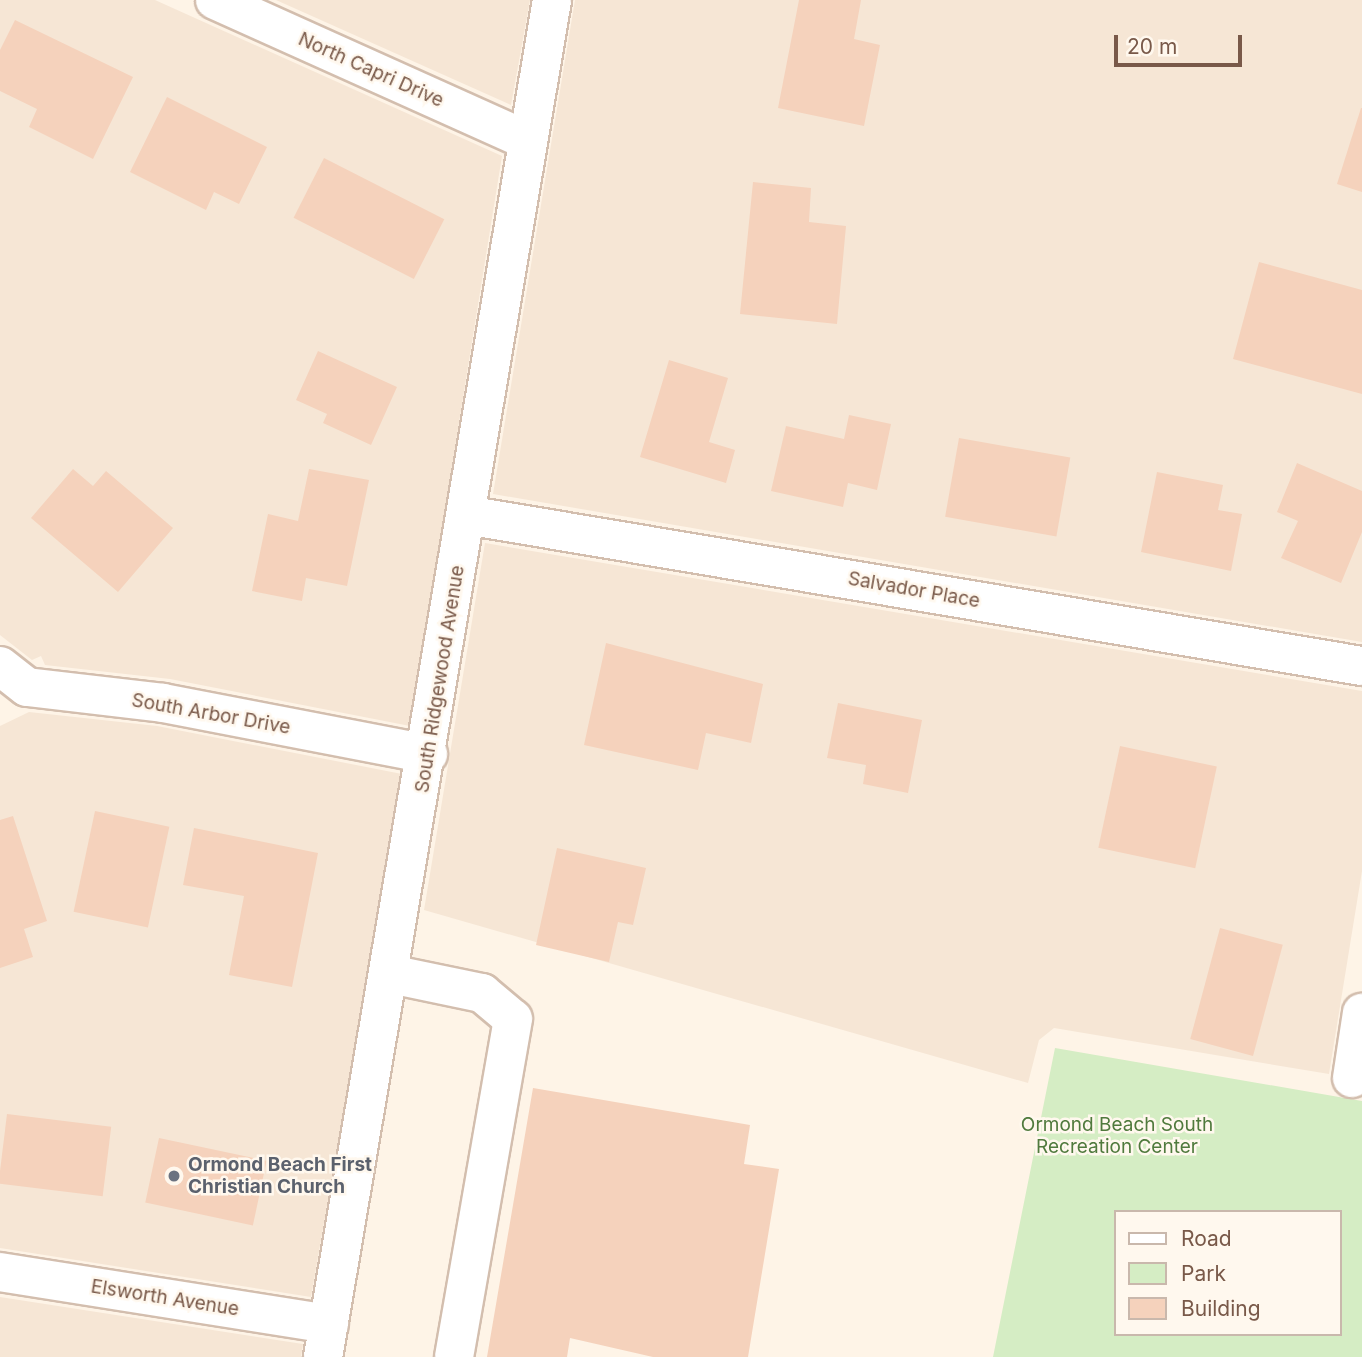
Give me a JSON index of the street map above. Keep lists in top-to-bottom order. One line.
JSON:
{"streets":{"street":["North Capri Drive","Salvador Place","South Ridgewood Avenue","South Arbor Drive","Elsworth Avenue"]},"crossings":[["North Capri Drive","South Ridgewood Avenue"],["Salvador Place","South Ridgewood Avenue"],["South Ridgewood Avenue","South Arbor Drive"],["South Ridgewood Avenue","Elsworth Avenue"]],"parks":["Ormond Beach South Recreation Center"],"places":["Ormond Beach First Christian Church"],"legend":["Road","Park","Building"],"scale_bar":"20 m"}
